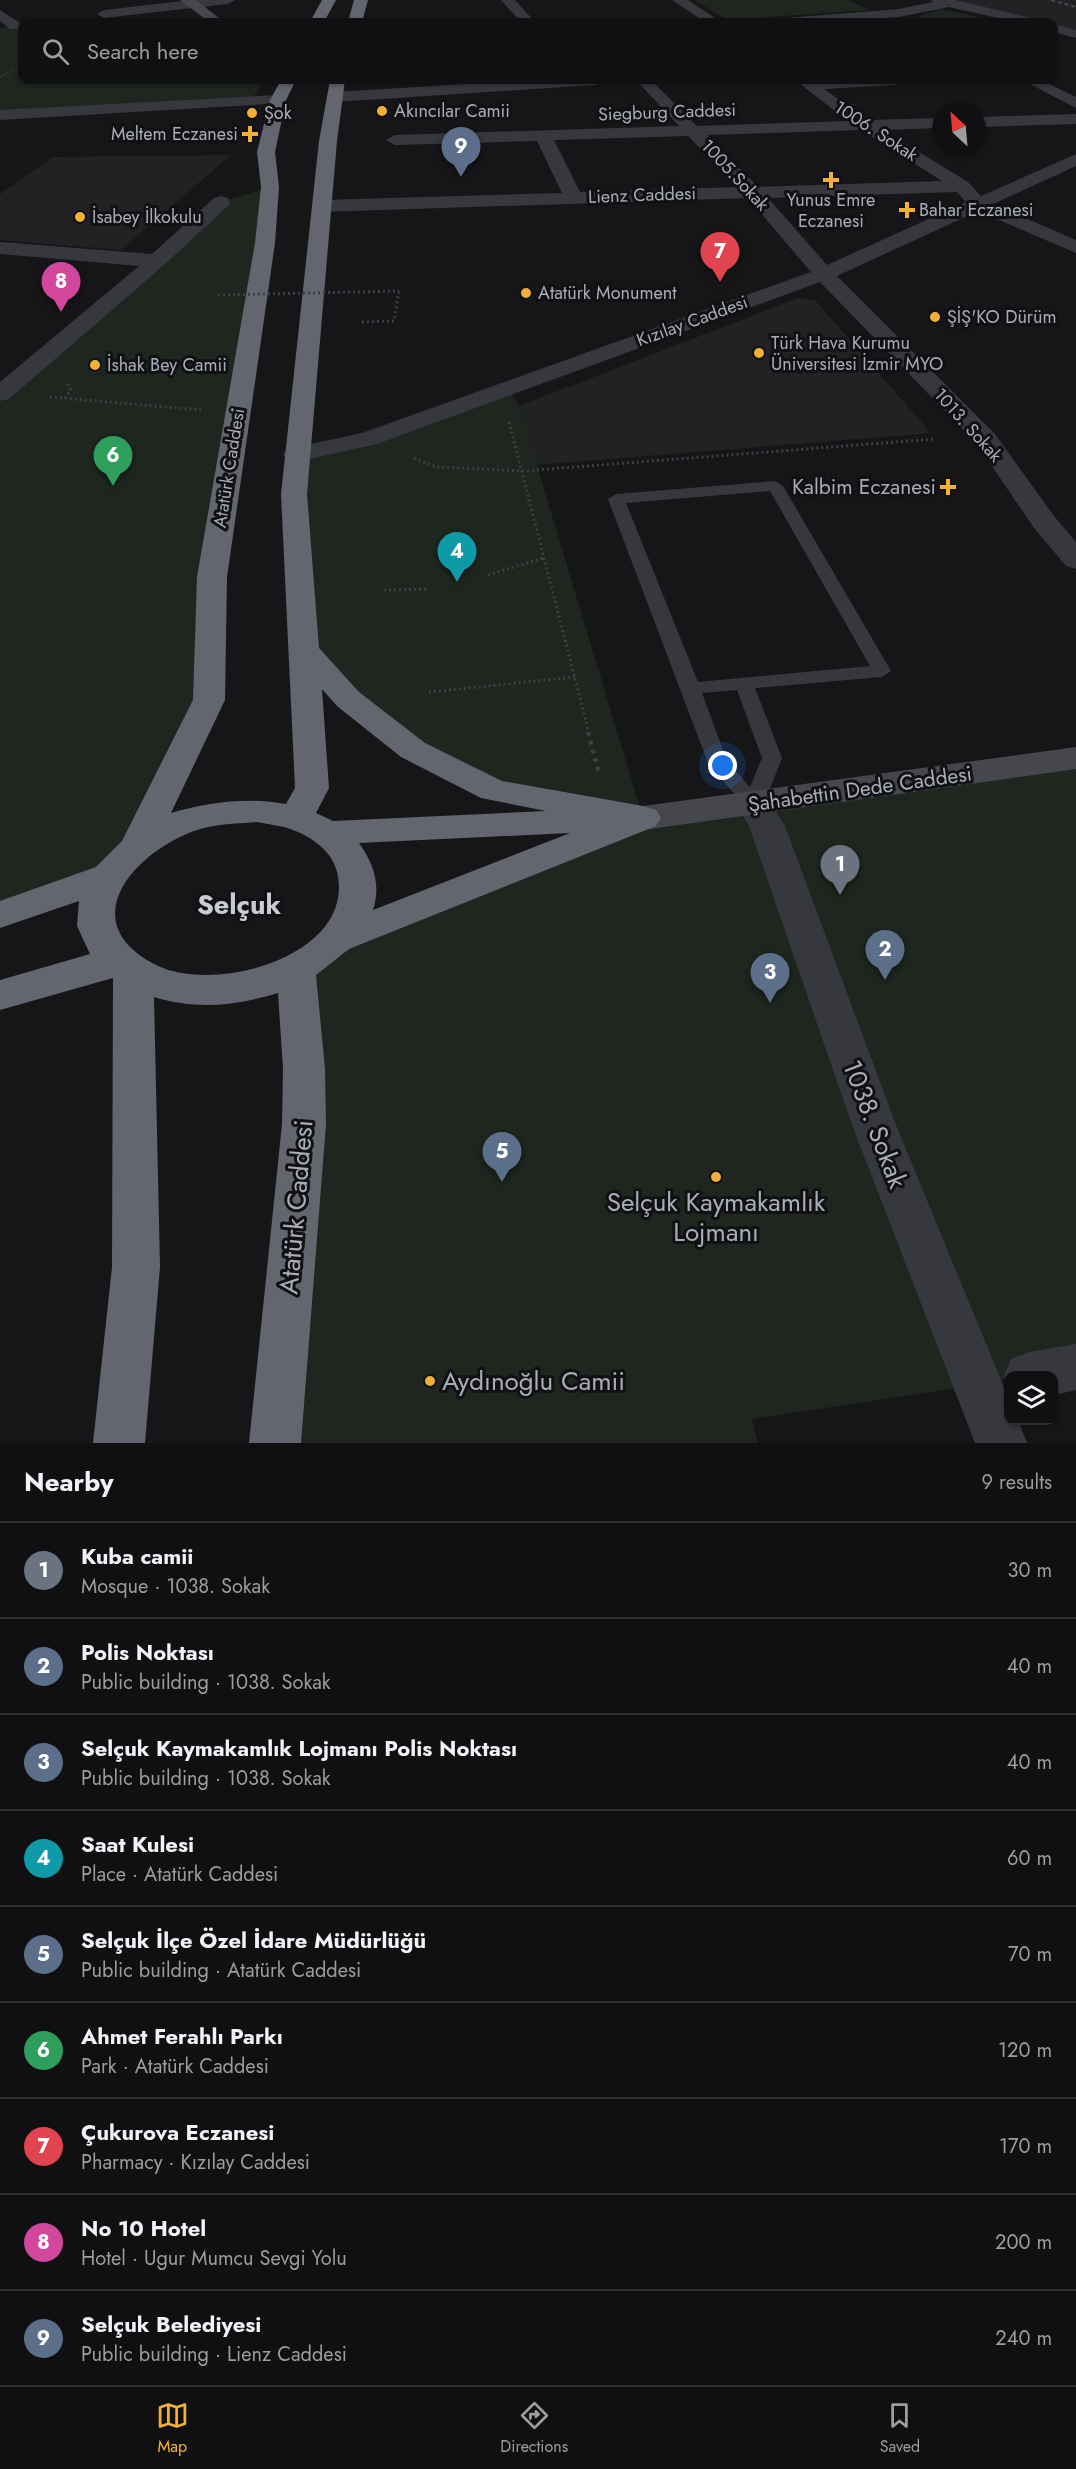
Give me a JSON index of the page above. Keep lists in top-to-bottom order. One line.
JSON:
{"streets":{"highway":["Atatürk Caddesi"],"street":["Siegburg Caddesi","1006. Sokak","1005.Sokak","Lienz Caddesi","Kızılay Caddesi","1013. Sokak","Şahabettin Dede Caddesi","1038. Sokak"]},"crossings":[["Siegburg Caddesi","1006. Sokak"],["Siegburg Caddesi","1005.Sokak"],["1006. Sokak","Lienz Caddesi"],["1006. Sokak","Kızılay Caddesi"],["1005.Sokak","Lienz Caddesi"],["1005.Sokak","Kızılay Caddesi"],["1005.Sokak","1013. Sokak"],["Kızılay Caddesi","1013. Sokak"],["Şahabettin Dede Caddesi","1038. Sokak"]],"districts":["Selçuk"],"places":{"other":["Akıncılar Camii","Şok","İsabey İlkokulu","Atatürk Monument","ŞİŞ'KO Dürüm","Türk Hava Kurumu Üniversitesi İzmir MYO","İshak Bey Camii","Selçuk Kaymakamlık Lojmanı","Aydınoğlu Camii"],"health":["Meltem Eczanesi","Yunus Emre Eczanesi","Bahar Eczanesi","Kalbim Eczanesi"]},"north":"top left","page":{"search":"Search here","pins":["9","7","8","6","4","1","2","3","5"],"heading":["Nearby","9 results"],"list":[{"mark":"1","name":"Kuba camii","note":"Mosque · 1038. Sokak","value":"30 m"},{"mark":"2","name":"Polis Noktası","note":"Public building · 1038. Sokak","value":"40 m"},{"mark":"3","name":"Selçuk Kaymakamlık Lojmanı Polis Noktası","note":"Public building · 1038. Sokak","value":"40 m"},{"mark":"4","name":"Saat Kulesi","note":"Place · Atatürk Caddesi","value":"60 m"},{"mark":"5","name":"Selçuk İlçe Özel İdare Müdürlüğü","note":"Public building · Atatürk Caddesi","value":"70 m"},{"mark":"6","name":"Ahmet Ferahlı Parkı","note":"Park · Atatürk Caddesi","value":"120 m"},{"mark":"7","name":"Çukurova Eczanesi","note":"Pharmacy · Kızılay Caddesi","value":"170 m"},{"mark":"8","name":"No 10 Hotel","note":"Hotel · Ugur Mumcu Sevgi Yolu","value":"200 m"},{"mark":"9","name":"Selçuk Belediyesi","note":"Public building · Lienz Caddesi","value":"240 m"}],"nav":["Map","Directions","Saved"]}}
